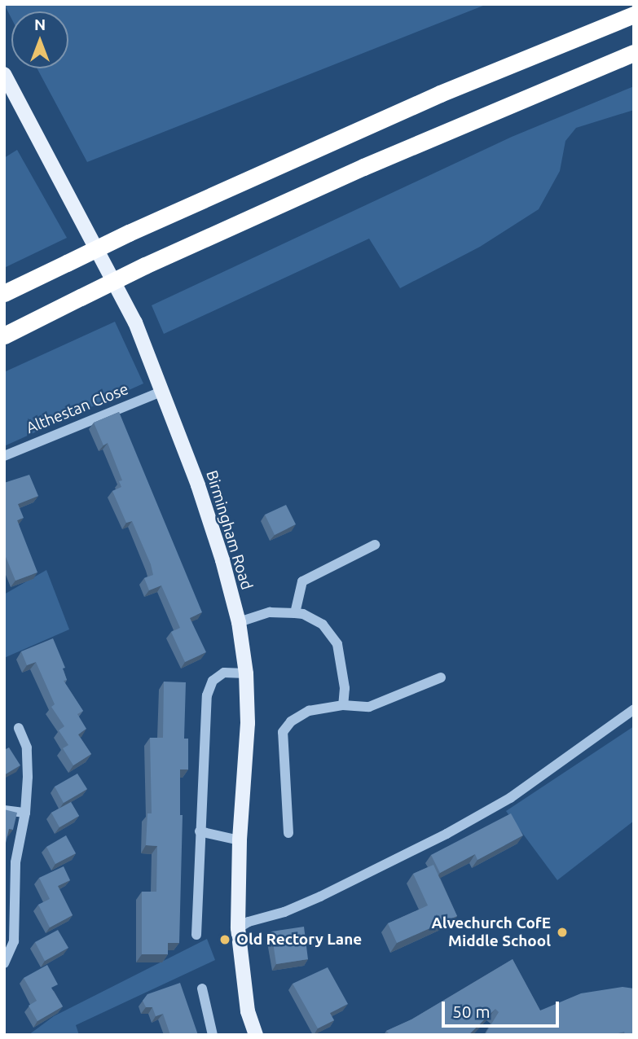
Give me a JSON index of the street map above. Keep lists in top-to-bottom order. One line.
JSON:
{"streets":{"main road":["Birmingham Road"],"street":["Althestan Close"]},"crossings":[["Althestan Close","Birmingham Road"]],"places":["Alvechurch CofE Middle School","Old Rectory Lane"],"scale_bar":"50 m","north":"top"}
